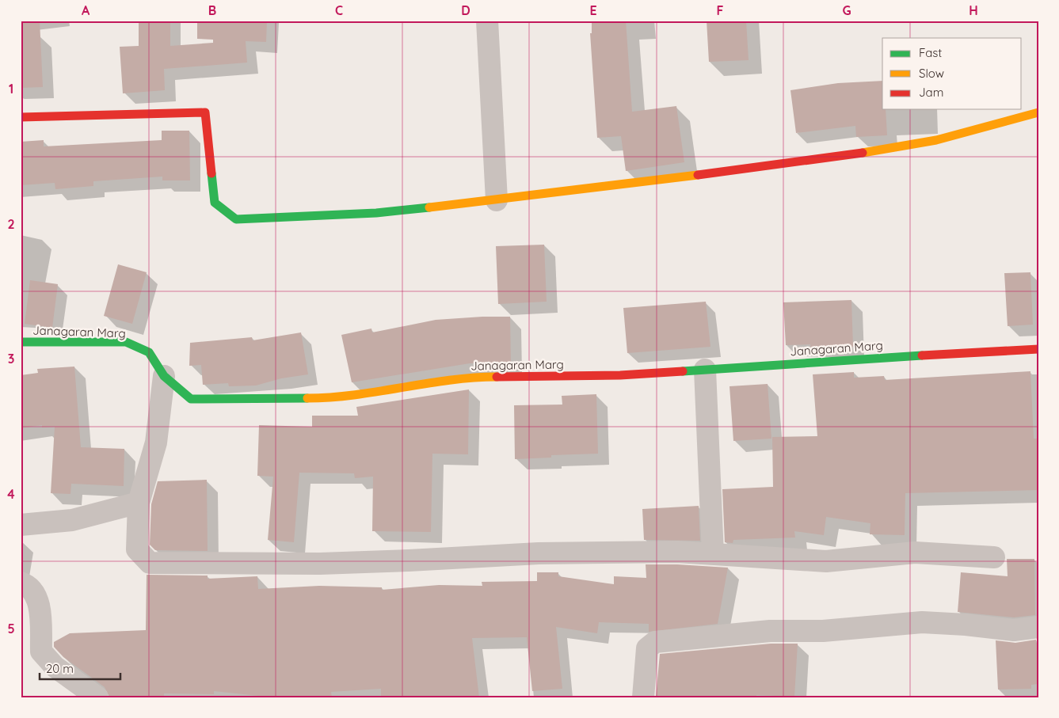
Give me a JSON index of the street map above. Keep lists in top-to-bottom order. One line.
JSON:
{"streets":{"street":["Janagaran Marg"]},"legend":["Fast","Slow","Jam"],"scale_bar":"20 m","grid":{"columns":["A","B","C","D","E","F","G","H"],"rows":["1","2","3","4","5"]}}
